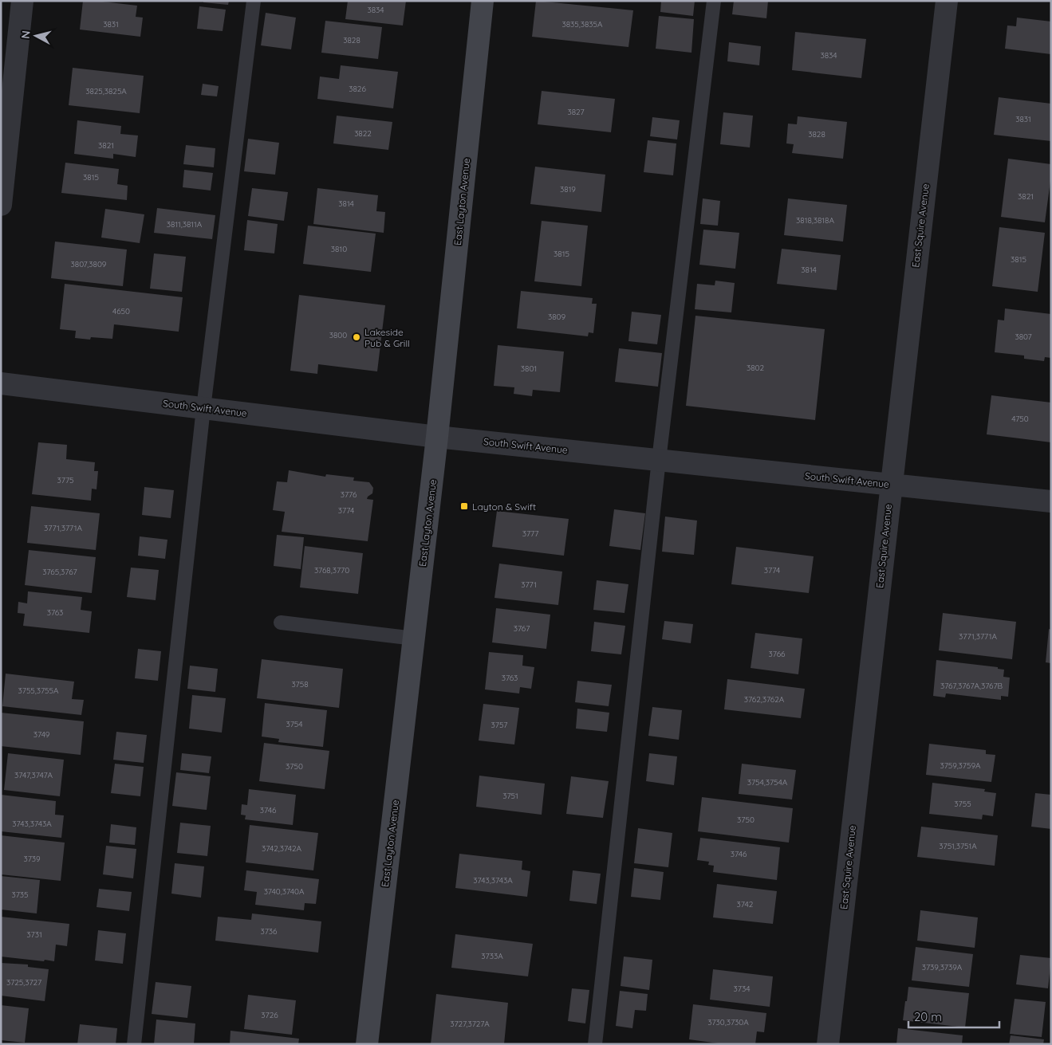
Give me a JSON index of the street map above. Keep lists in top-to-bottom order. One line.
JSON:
{"streets":{"main road":["East Layton Avenue"],"street":["East Squire Avenue","South Swift Avenue"]},"crossings":[["East Layton Avenue","South Swift Avenue"],["East Squire Avenue","South Swift Avenue"]],"places":{"other":["Lakeside Pub & Grill"],"transit":["Layton & Swift"]},"house_numbers":["3834","3831","3835,3835A","3828","3834","3826","3825,3825A","3827","3831","3822","3828","3821","3815","3819","3821","3814","3818,3818A","3811,3811A","3810","3815","3815","3807,3809","3814","4650","3809","3800","3807","3802","3801","4750","3775","3776","3774","3771,3771A","3777","3768,3770","3774","3765,3767","3771","3763","3767","3771,3771A","3766","3763","3758","3767,3767A,3767B","3755,3755A","3762,3762A","3754","3757","3749","3759,3759A","3750","3747,3747A","3754,3754A","3751","3755","3746","3750","3743,3743A","3751,3751A","3742,3742A","3746","3739","3743,3743A","3740,3740A","3735","3742","3736","3731","3733A","3739,3739A","3725,3727","3734","3726","3730,3730A","3727,3727A"],"scale_bar":"20 m","north":"left"}
